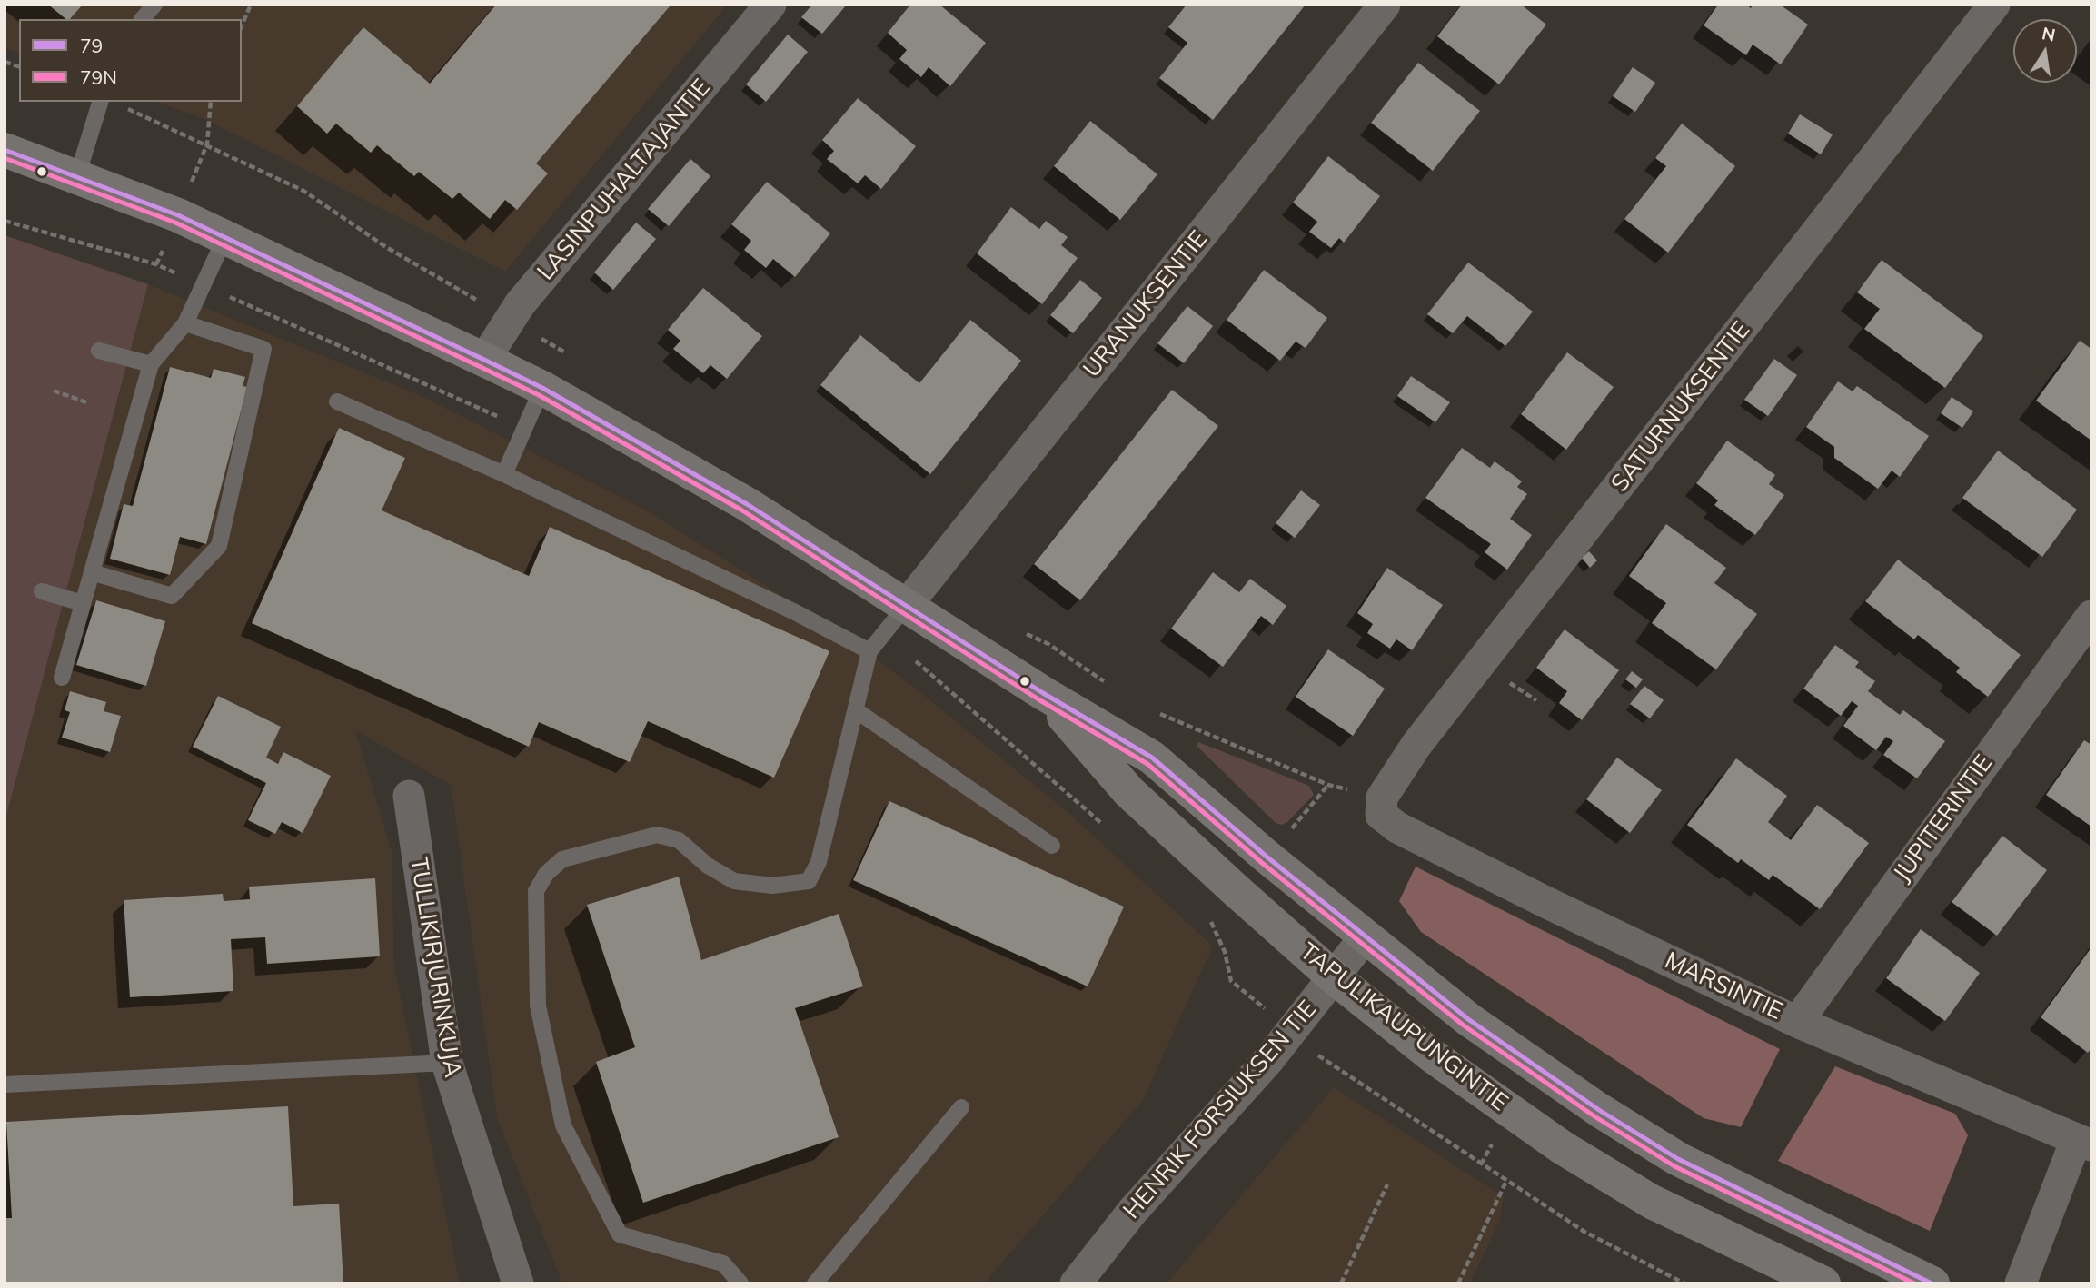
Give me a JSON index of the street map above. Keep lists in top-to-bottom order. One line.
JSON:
{"streets":{"main road":["TAPULIKAUPUNGINTIE"],"street":["LASINPUHALTAJANTIE","URANUKSENTIE","SATURNUKSENTIE","JUPITERINTIE","TULLIKIRJURINKUJA","MARSINTIE","HENRIK FORSIUKSEN TIE"]},"crossings":[["LASINPUHALTAJANTIE","TAPULIKAUPUNGINTIE"],["URANUKSENTIE","TAPULIKAUPUNGINTIE"],["SATURNUKSENTIE","MARSINTIE"],["JUPITERINTIE","MARSINTIE"],["TAPULIKAUPUNGINTIE","HENRIK FORSIUKSEN TIE"]],"lines":["transit line 79","transit line 79N"],"legend":["79","79N"],"north":"top"}
